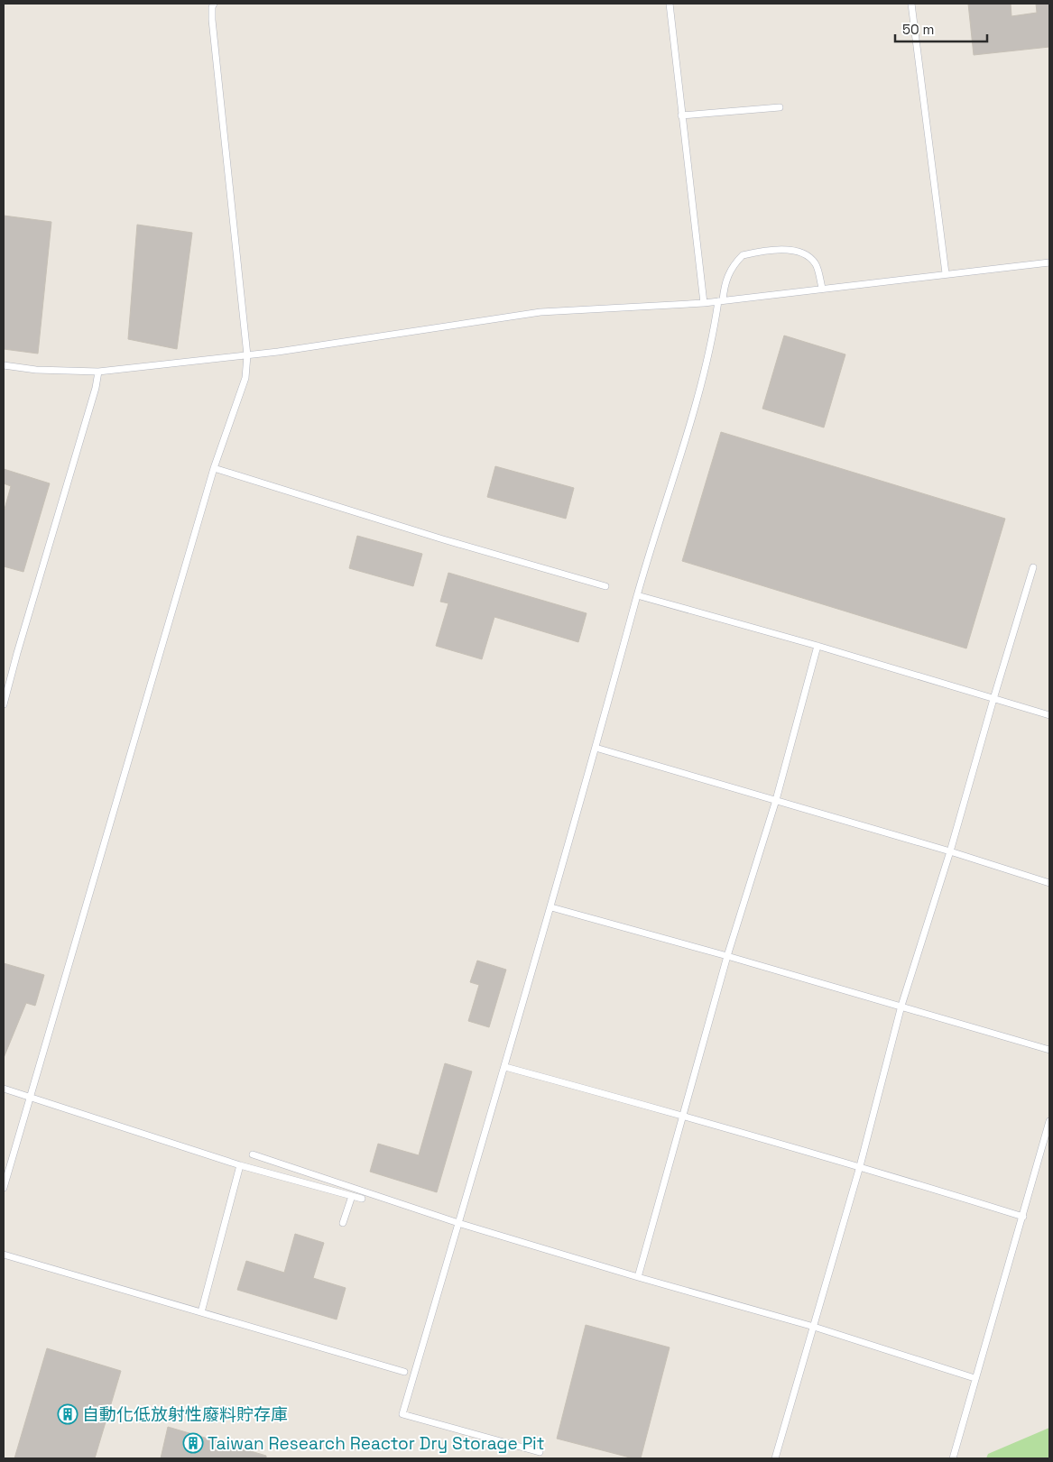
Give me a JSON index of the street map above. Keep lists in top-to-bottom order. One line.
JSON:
{"places":{"building":["自動化低放射性廢料貯存庫","Taiwan Research Reactor Dry Storage Pit"]},"scale_bar":"50 m"}
